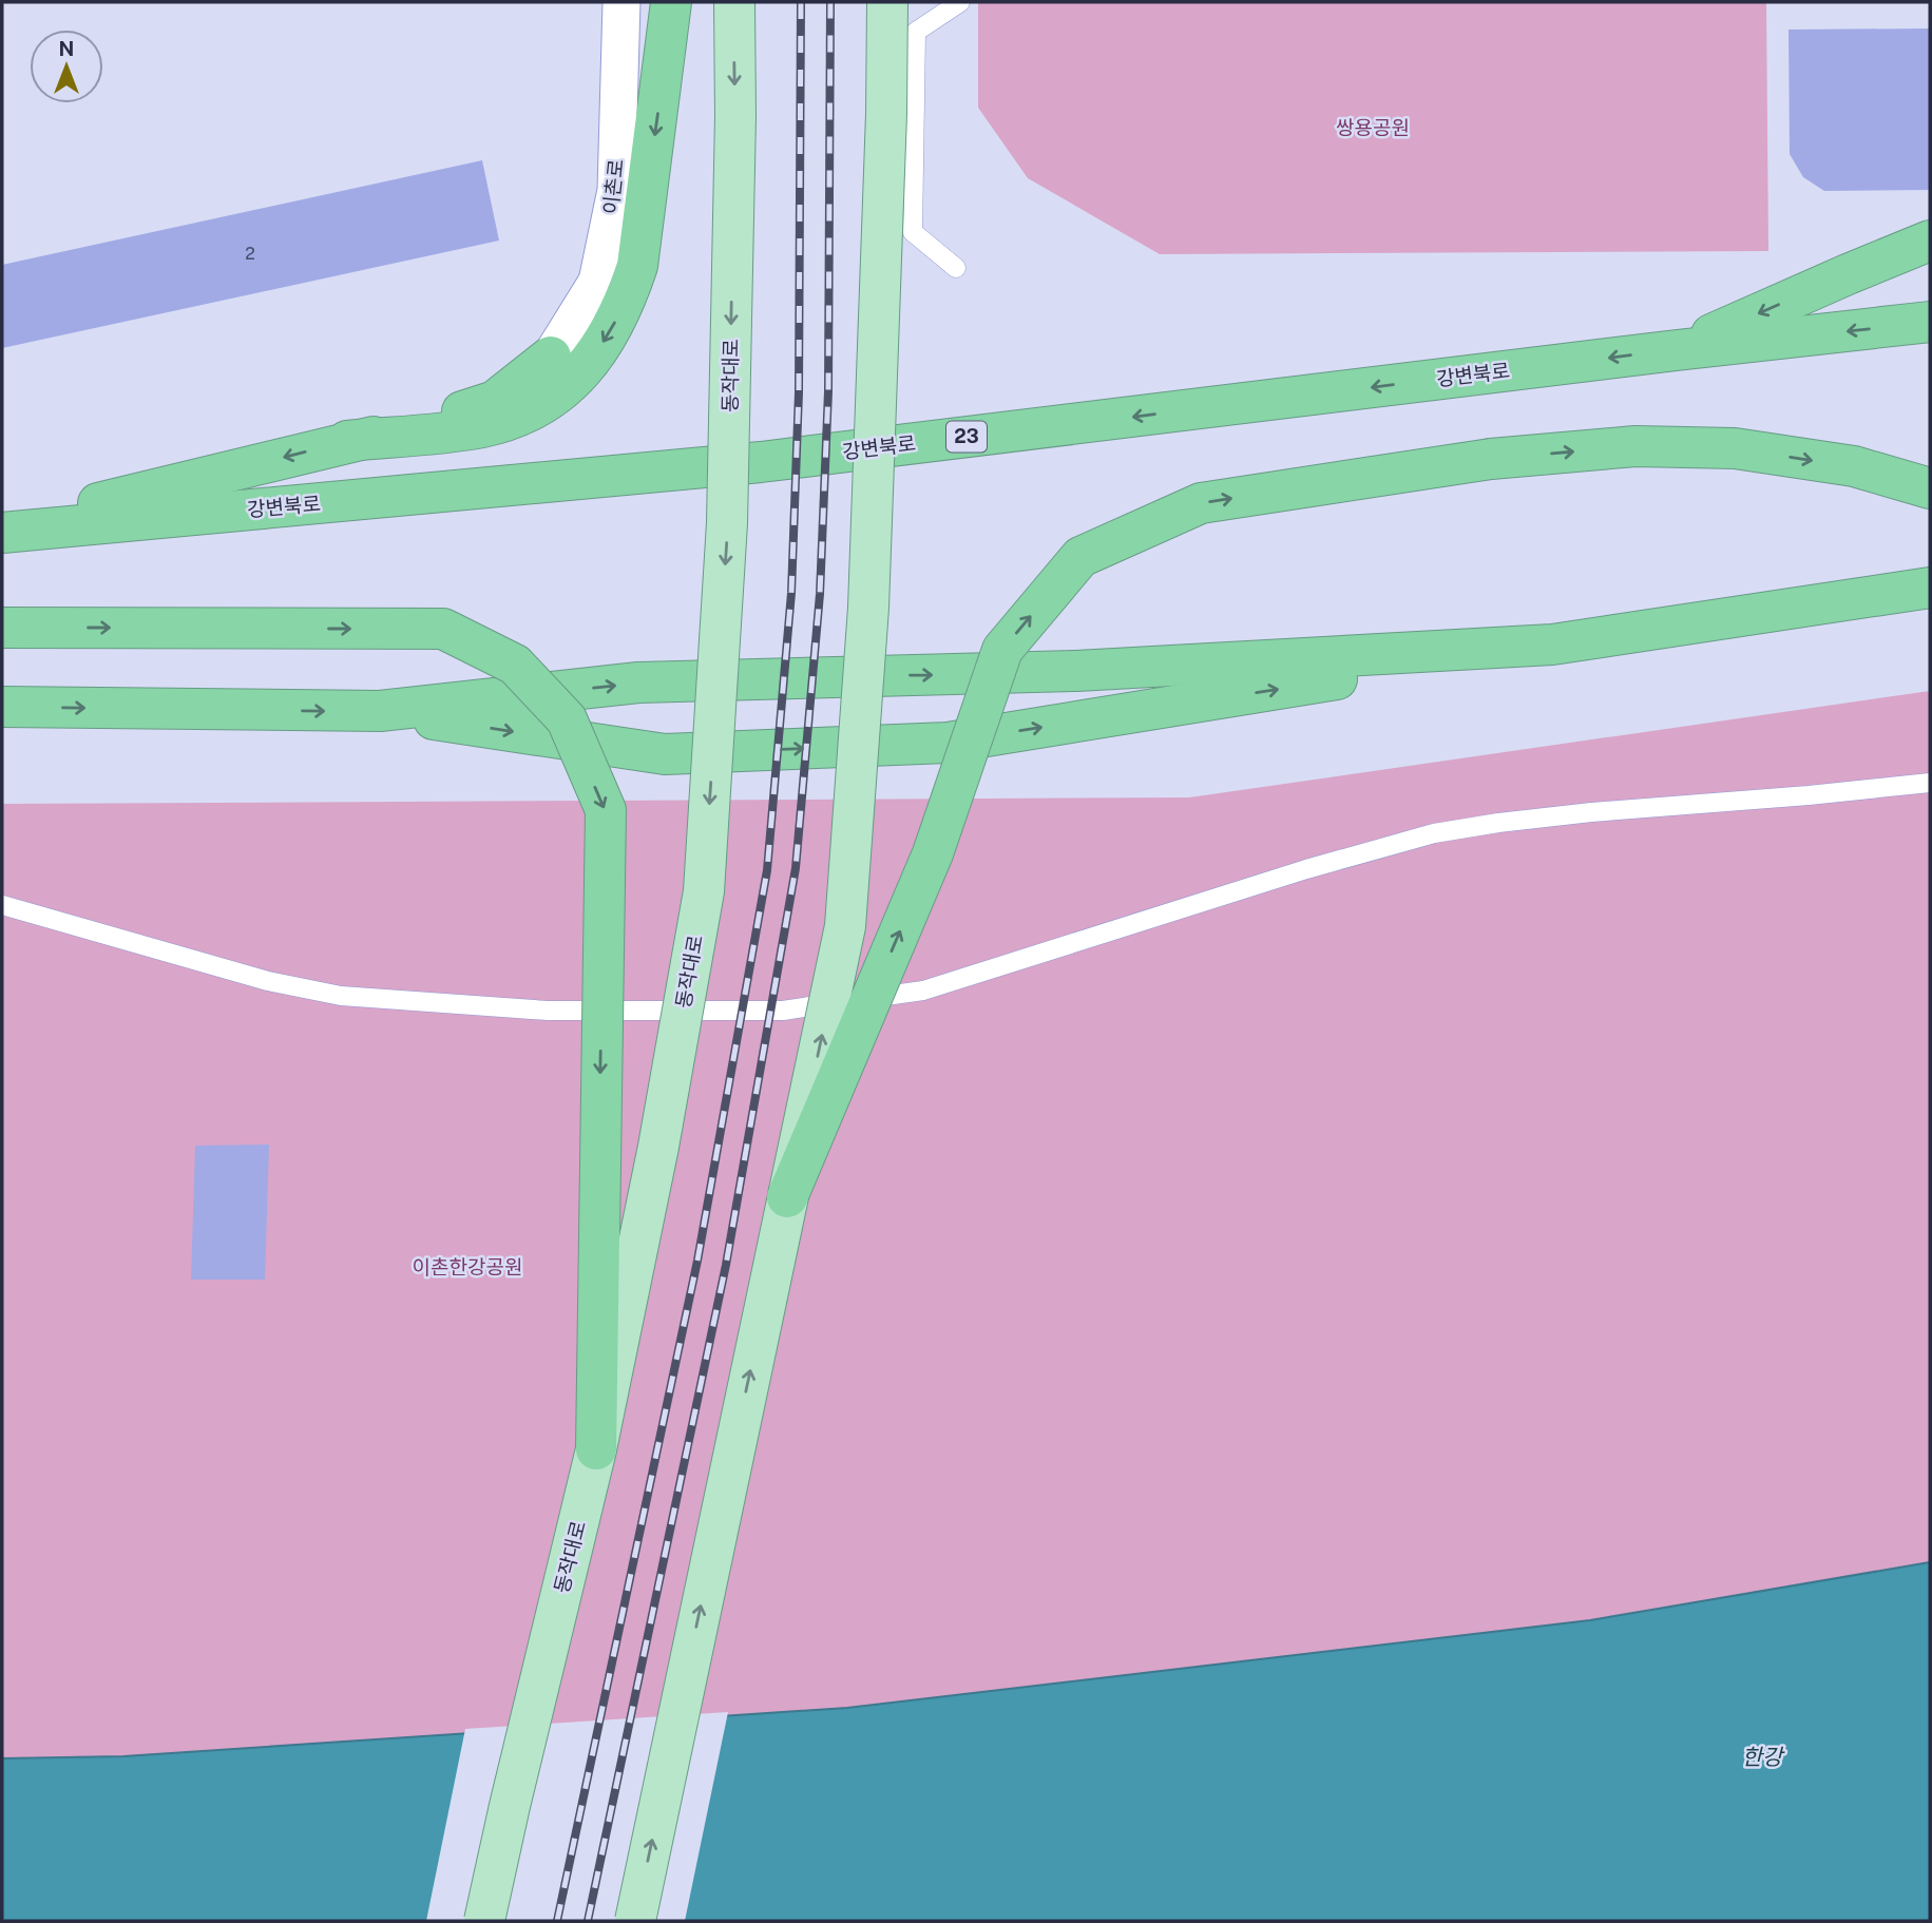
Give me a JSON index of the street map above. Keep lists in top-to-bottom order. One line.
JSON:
{"streets":{"highway":["강변북로","23"],"main road":["동작대로"],"street":["이촌로"]},"water":["한강"],"parks":["쌍용공원","이촌한강공원"],"house_numbers":["2"],"north":"top"}
